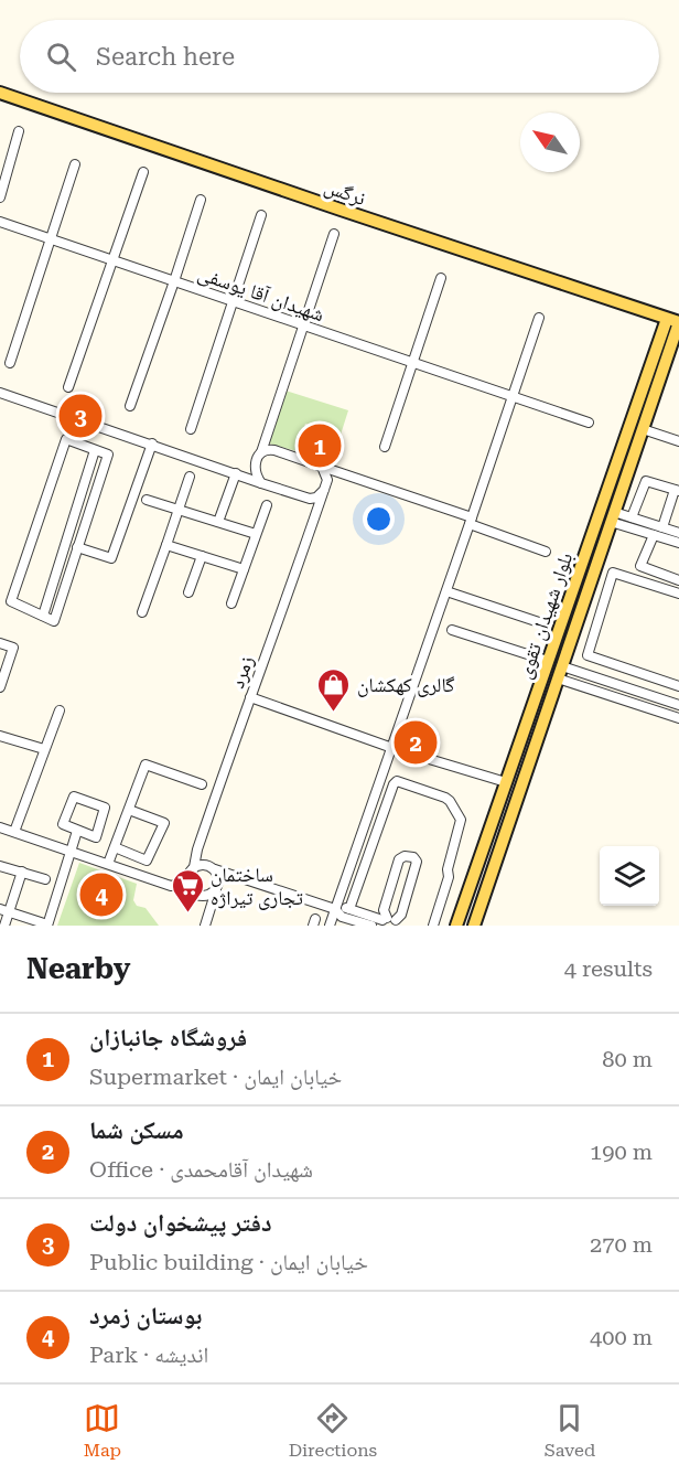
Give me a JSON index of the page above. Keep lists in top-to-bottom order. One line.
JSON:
{"streets":{"main road":["نرگس","بلوار شهیدان تقوی"],"street":["شهیدان آقا یوسفی","زمرد"]},"crossings":[["نرگس","بلوار شهیدان تقوی"]],"places":{"shop":["گالری کهکشان"],"supermarket":["ساختمان تجاری تیراژه"]},"north":"top left","page":{"search":"Search here","pins":["3","1","2","4"],"heading":["Nearby","4 results"],"list":[{"mark":"1","name":"فروشگاه جانبازان","note":"Supermarket · خیابان ایمان","value":"80 m"},{"mark":"2","name":"مسکن شما","note":"Office · شهیدان آقامحمدی","value":"190 m"},{"mark":"3","name":"دفتر پیشخوان دولت","note":"Public building · خیابان ایمان","value":"270 m"},{"mark":"4","name":"بوستان زمرد","note":"Park · انديشه","value":"400 m"}],"nav":["Map","Directions","Saved"]}}
